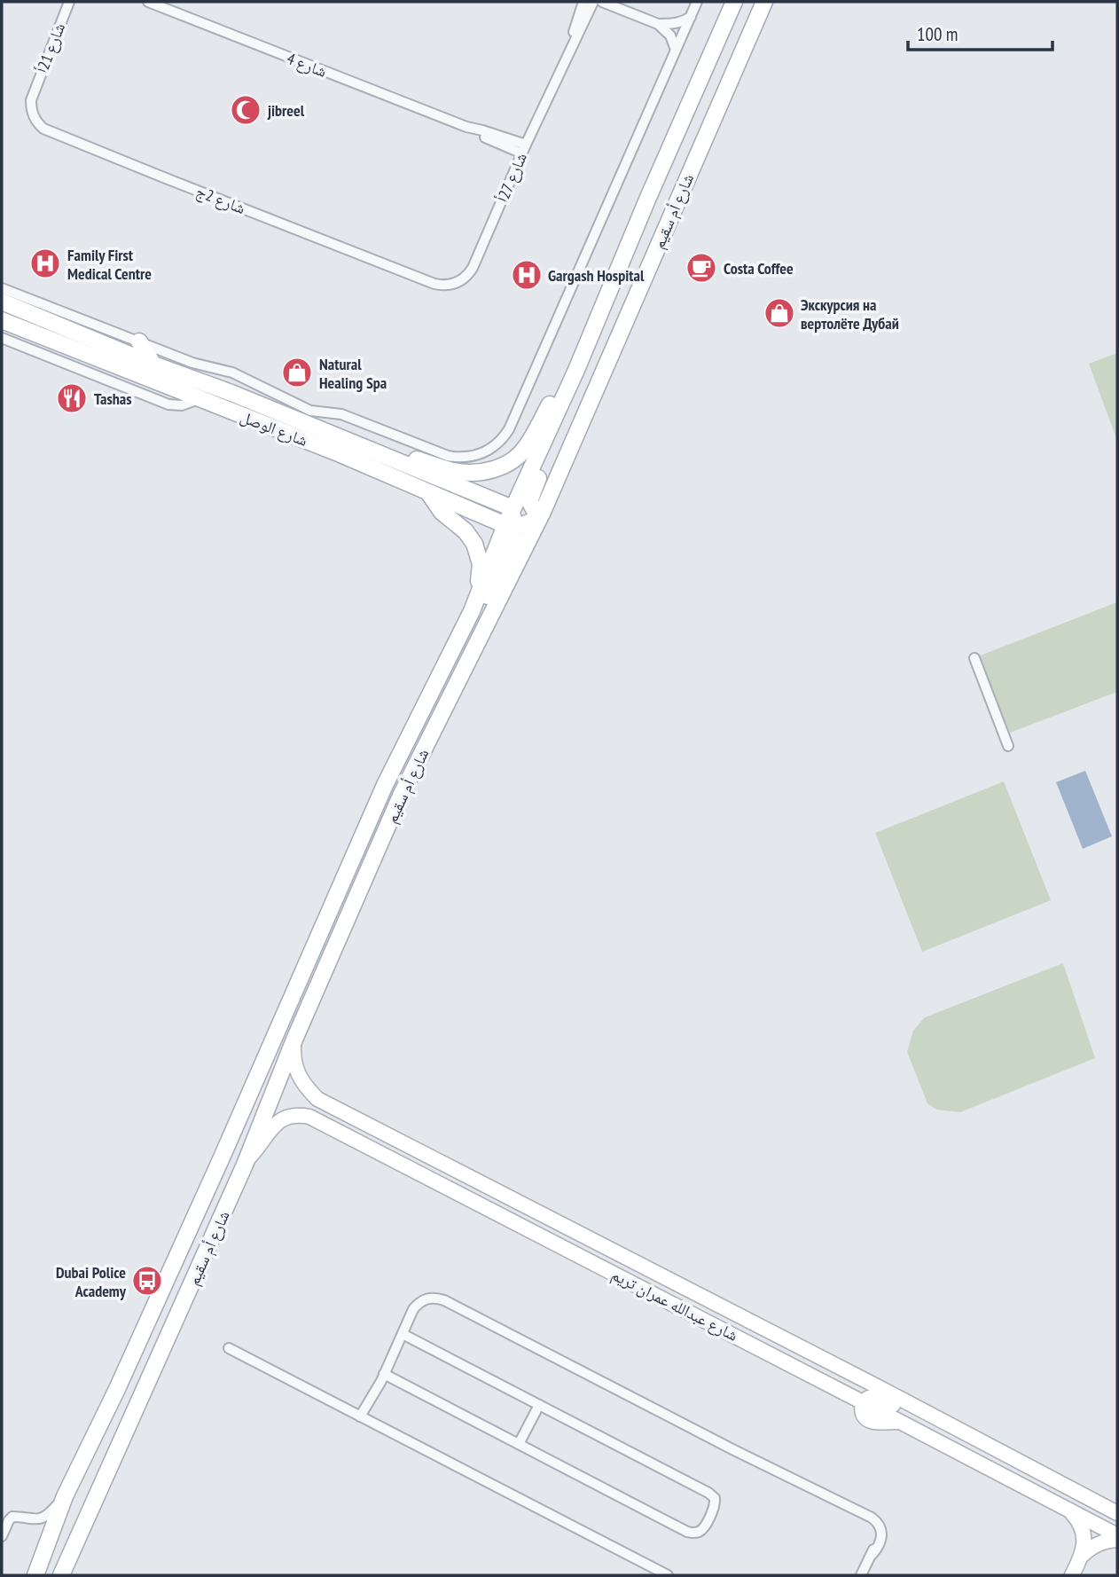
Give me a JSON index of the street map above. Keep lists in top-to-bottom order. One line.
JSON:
{"streets":{"main road":["شارع أم سقيم","شارع الوصل"],"street":["شارع 21أ","شارع 4","شارع 27أ","شارع 2ج","شارع عبدالله عمران تريم"]},"crossings":[["شارع 21أ","شارع 2ج"],["شارع 4","شارع 27أ"],["شارع 27أ","شارع 2ج"],["شارع أم سقيم","شارع الوصل"],["شارع أم سقيم","شارع عبدالله عمران تريم"]],"places":{"mosque":["jibreel"],"hospital":["Family First Medical Centre","Gargash Hospital"],"cafe":["Costa Coffee"],"shop":["Экскурсия на вертолёте Дубай","Natural Healing Spa"],"restaurant":["Tashas"],"bus stop":["Dubai Police Academy"]},"scale_bar":"100 m"}
